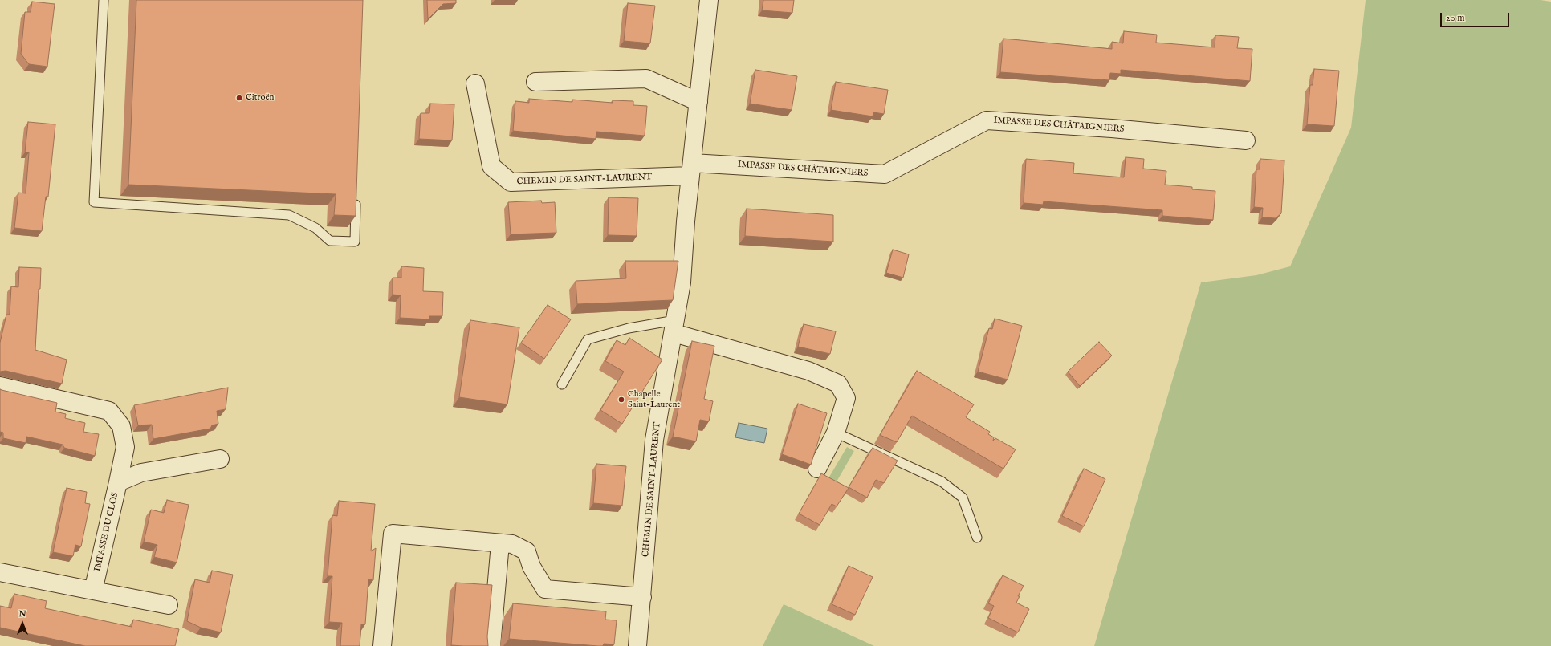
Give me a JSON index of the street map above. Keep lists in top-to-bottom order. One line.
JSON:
{"streets":{"street":["IMPASSE DES CHÂTAIGNIERS","CHEMIN DE SAINT-LAURENT","IMPASSE DU CLOS"]},"crossings":[["IMPASSE DES CHÂTAIGNIERS","CHEMIN DE SAINT-LAURENT"]],"places":["Citroën","Chapelle Saint-Laurent"],"scale_bar":"20 m","north":"top"}
